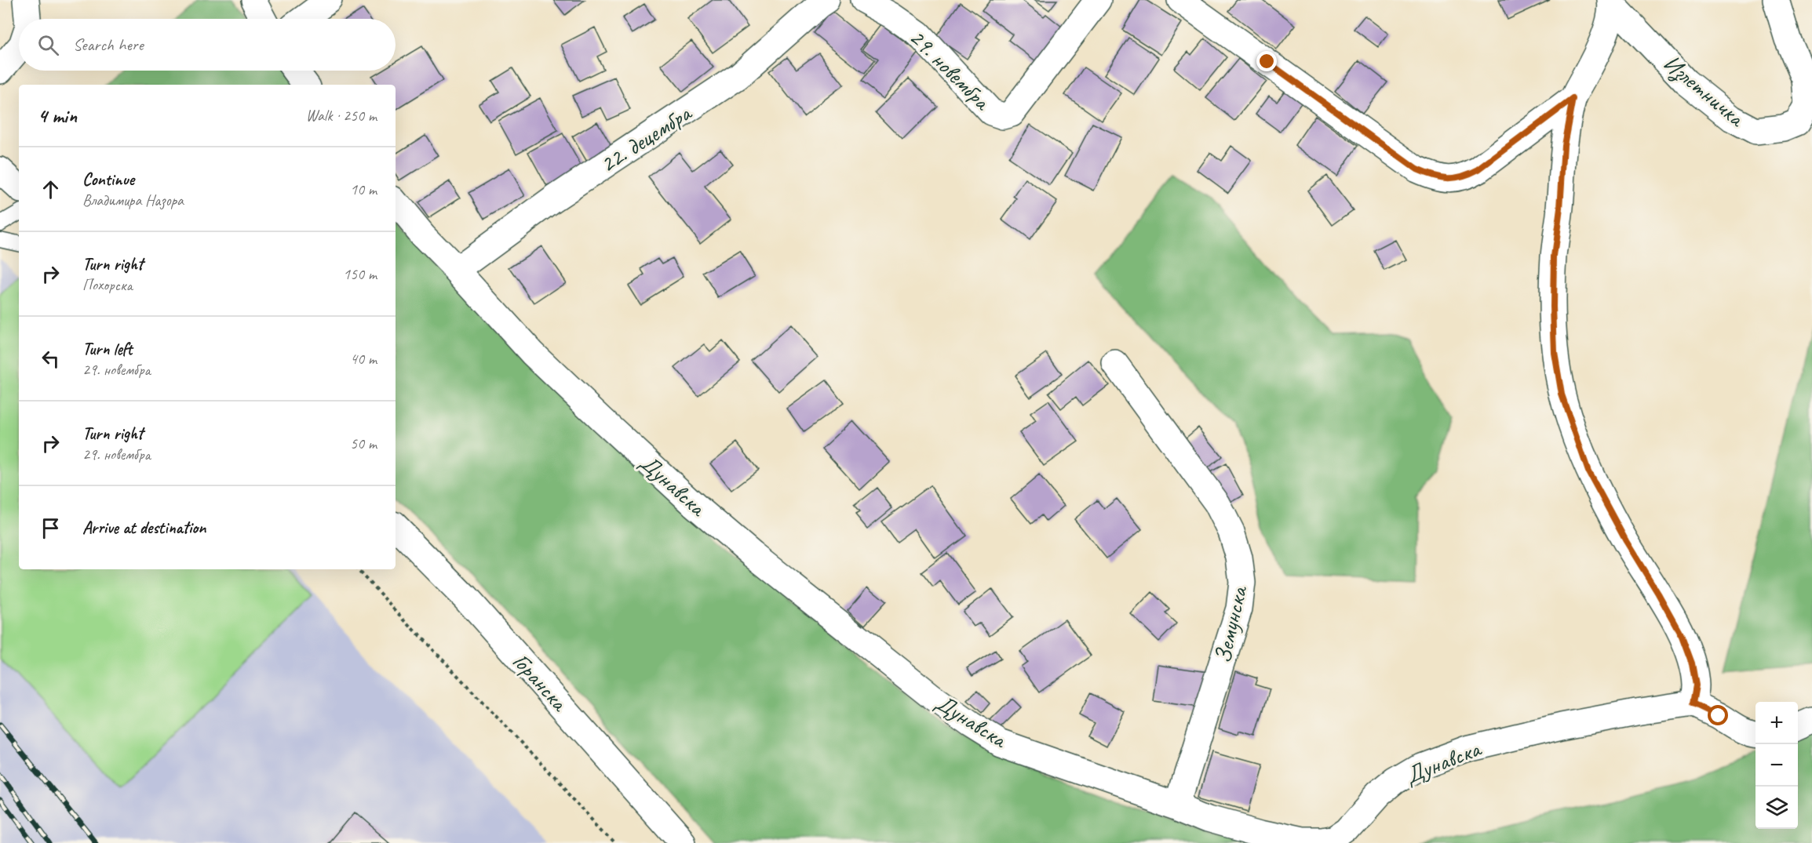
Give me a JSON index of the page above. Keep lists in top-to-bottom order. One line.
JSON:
{"streets":{"street":["29. новембра","Излетничка","22. децембра","Дунавска","Земунска","Горанска"]},"crossings":[["22. децембра","Дунавска"],["Дунавска","Земунска"]],"page":{"search":"Search here","heading":["4 min","Walk · 250 m"],"list":[["Continue","Владимира Назора","10 m"],["Turn right","Похорска","150 m"],["Turn left","29. новембра","40 m"],["Turn right","29. новембра","50 m"],"Arrive at destination"],"map_buttons":["+","−"]}}
